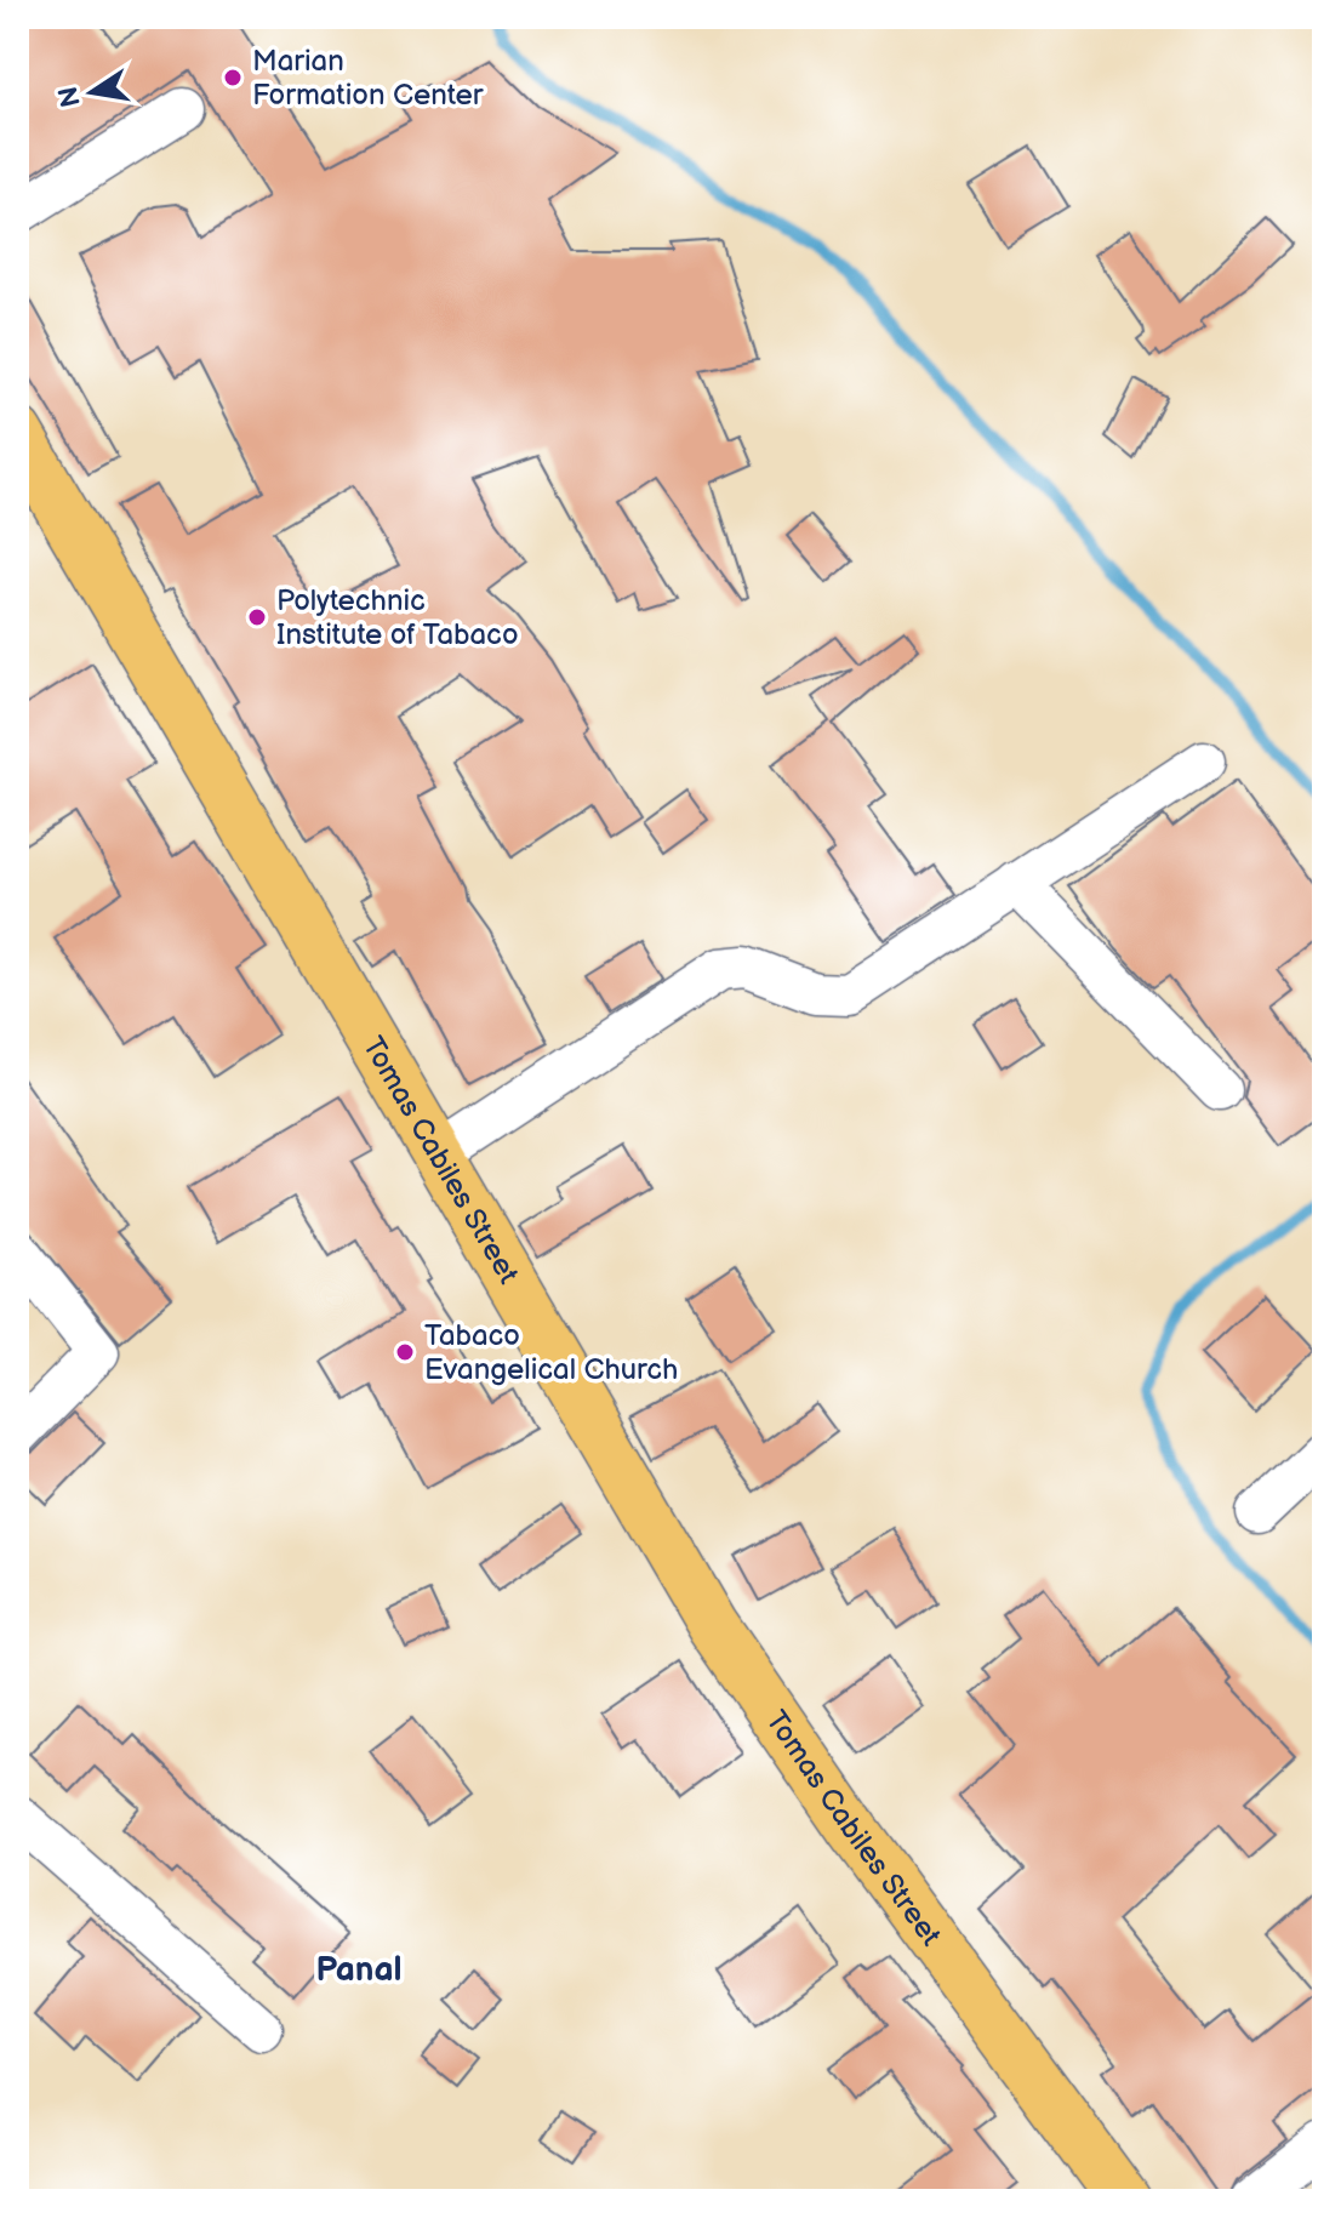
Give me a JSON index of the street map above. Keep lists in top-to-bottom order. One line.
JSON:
{"streets":{"main road":["Tomas Cabiles Street"]},"districts":["Panal"],"places":["Marian Formation Center","Polytechnic Institute of Tabaco","Tabaco Evangelical Church"],"north":"left"}
